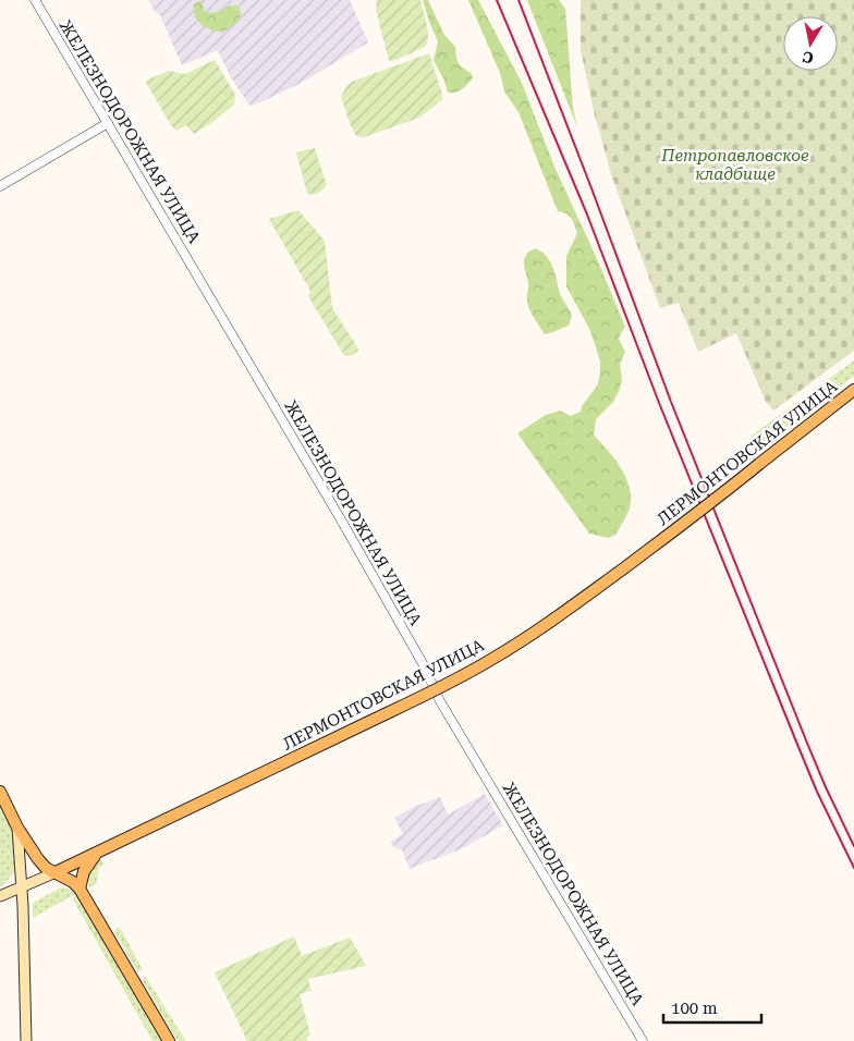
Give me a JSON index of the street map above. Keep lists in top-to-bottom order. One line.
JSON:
{"streets":{"main road":["ЛЕРМОНТОВСКАЯ УЛИЦА"],"street":["ЖЕЛЕЗНОДОРОЖНАЯ УЛИЦА"]},"parks":["Петропавловское кладбище"],"scale_bar":"100 m","north":"bottom"}
